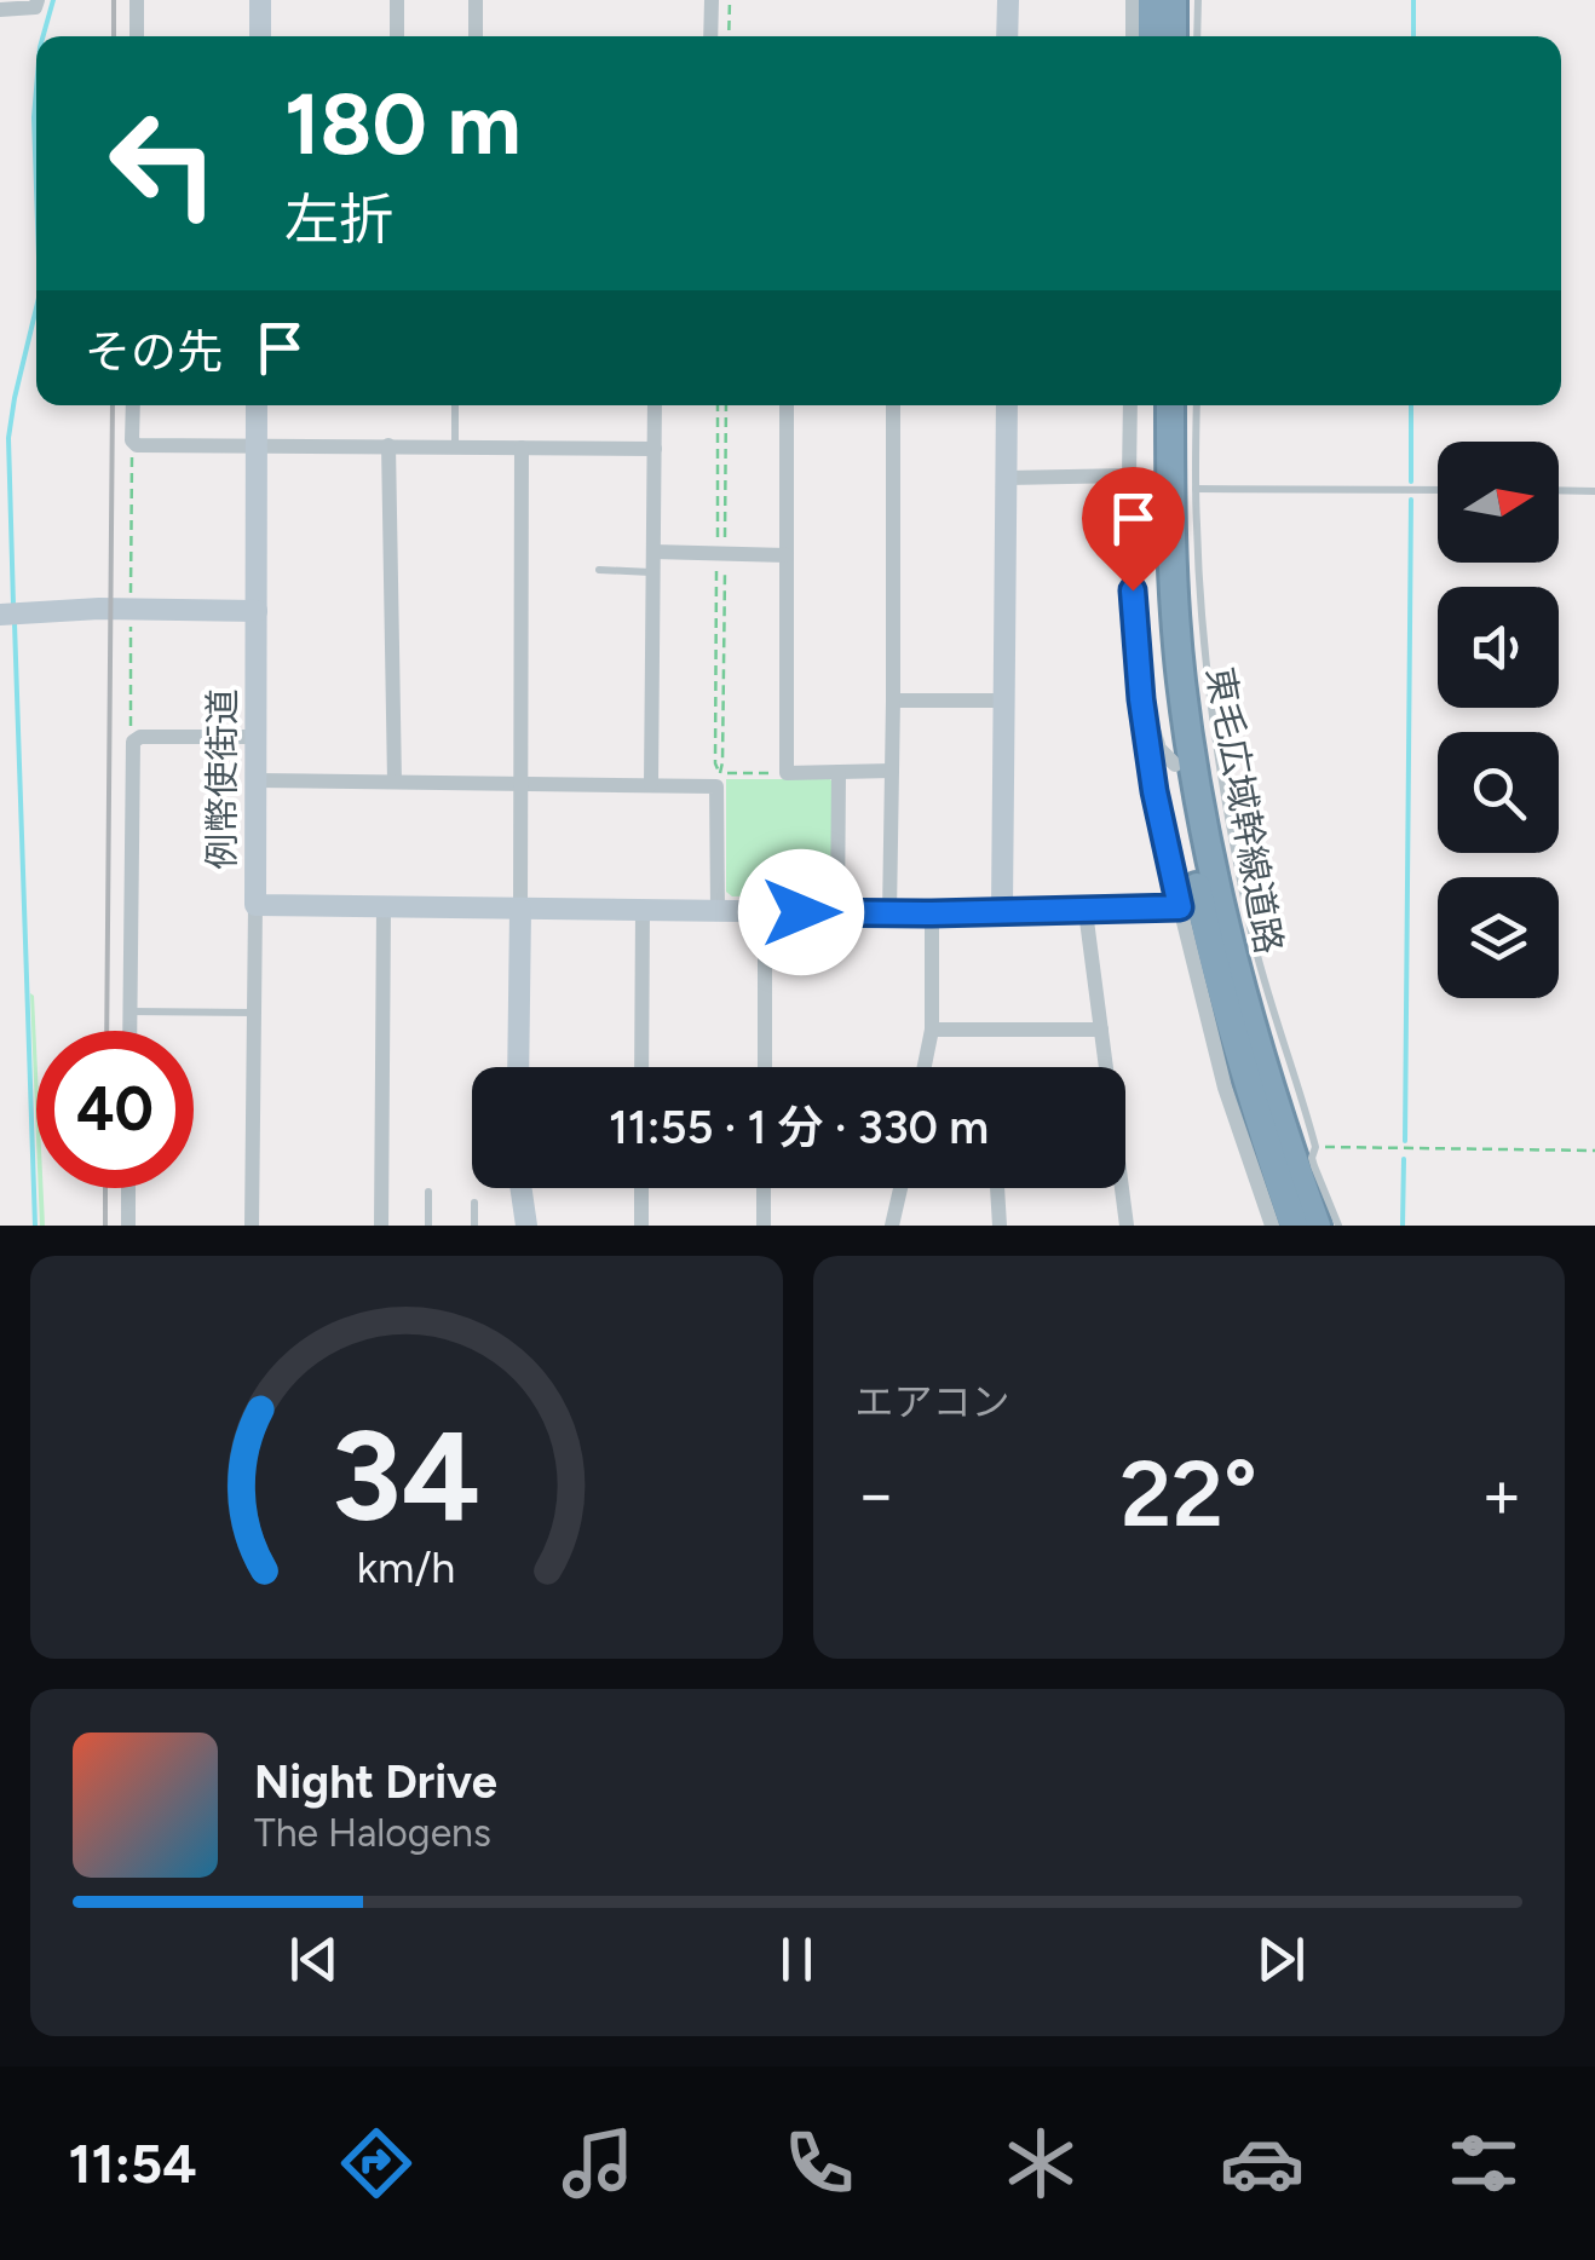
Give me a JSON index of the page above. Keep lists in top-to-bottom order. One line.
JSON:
{"streets":{"highway":["東毛広域幹線道路"],"street":["例幣使街道"]},"north":"right","page":{"turn":["180 m","左折"],"then":"その先","limit":"40","trip":"11:55 · 1 分 · 330 m","tile":"エアコン","heat":["−","22°","+"],"song":["Night Drive","The Halogens"],"tabs":"11:54","gauge":["34","km/h"]}}
